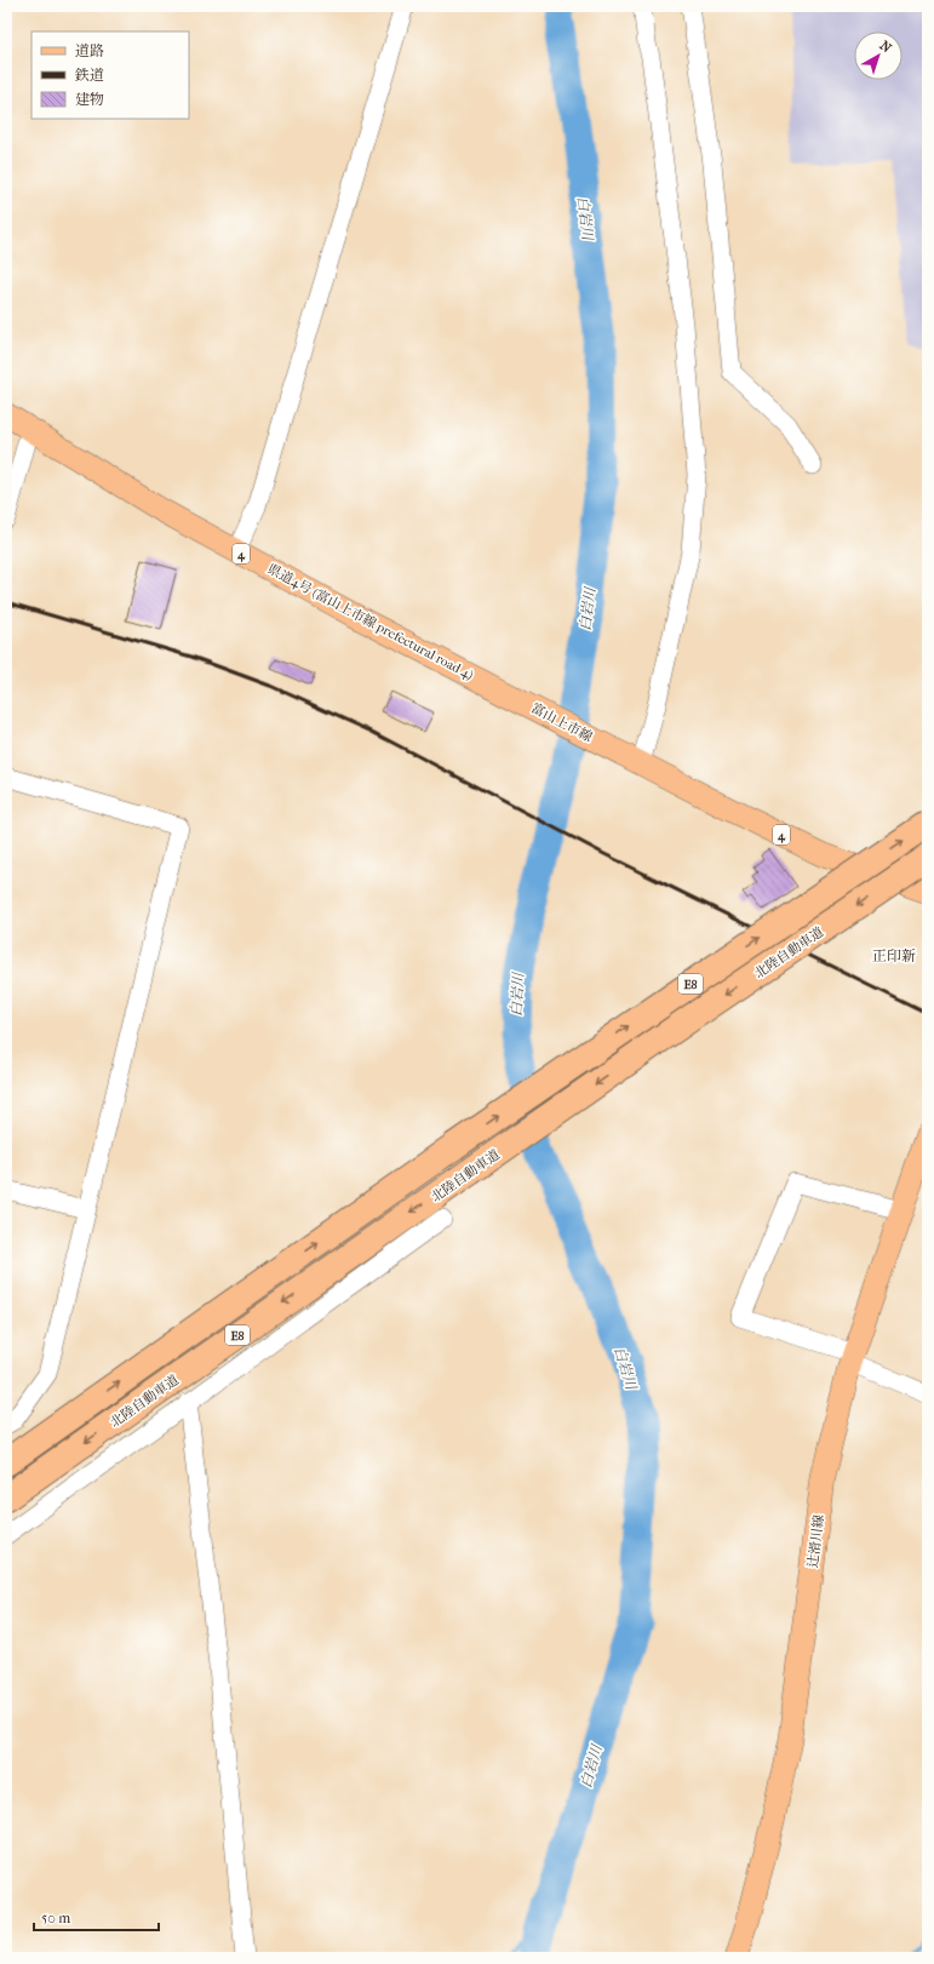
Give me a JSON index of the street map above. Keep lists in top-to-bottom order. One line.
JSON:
{"streets":{"highway":["北陸自動車道","E8"],"main road":["4","県道4号 (富山上市線 prefectural road 4)","富山上市線","辻滑川線"]},"crossings":[["4","富山上市線"],["4","北陸自動車道"],["県道4号 (富山上市線 prefectural road 4)","富山上市線"]],"districts":["正印新"],"water":["白岩川"],"legend":["道路","鉄道","建物"],"scale_bar":"50 m","north":"top right"}
